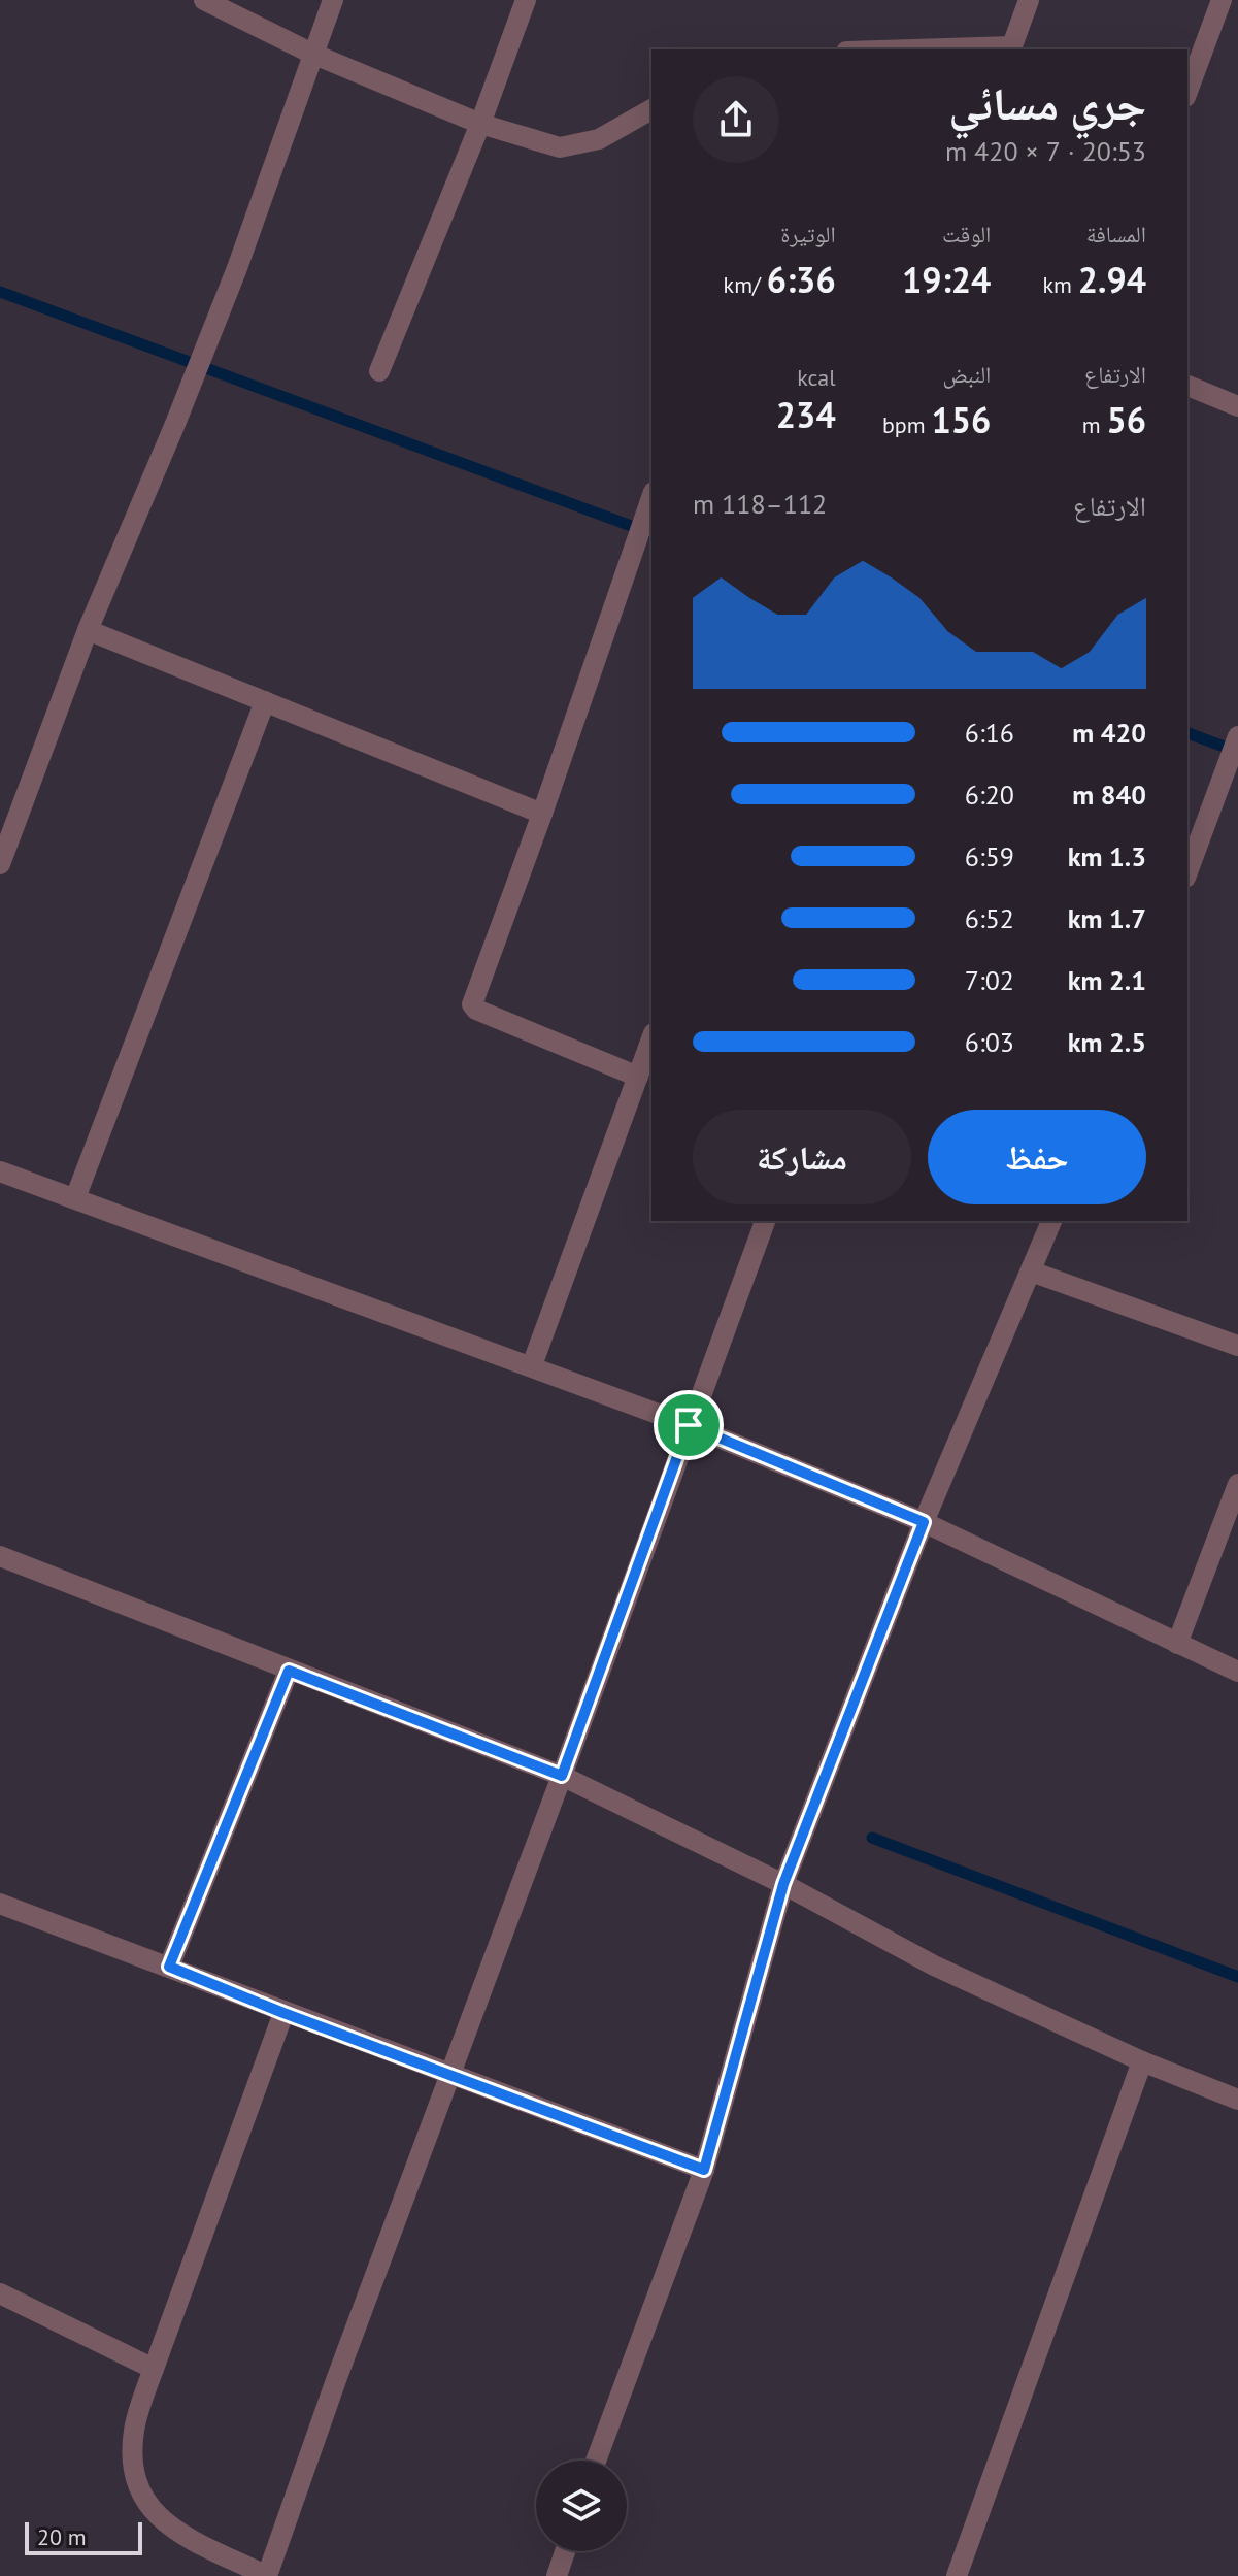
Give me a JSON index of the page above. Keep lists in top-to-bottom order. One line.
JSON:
{"scale_bar":"20 m","page":{"heading":["جري مسائي","20:53 · 7 × 420 m"],"stats":[["المسافة","2.94 km"],["الوقت","19:24"],["الوتيرة","6:36 /km"],["الارتفاع","56 m"],["النبض","156 bpm"],["kcal","234"]],"chart":["الارتفاع","112–118 m"],"list":[{"name":"420 m","note":"6:16"},{"name":"840 m","note":"6:20"},{"name":"1.3 km","note":"6:59"},{"name":"1.7 km","note":"6:52"},{"name":"2.1 km","note":"7:02"},{"name":"2.5 km","note":"6:03"}],"buttons":["حفظ","مشاركة"],"scale":"20 m"}}
